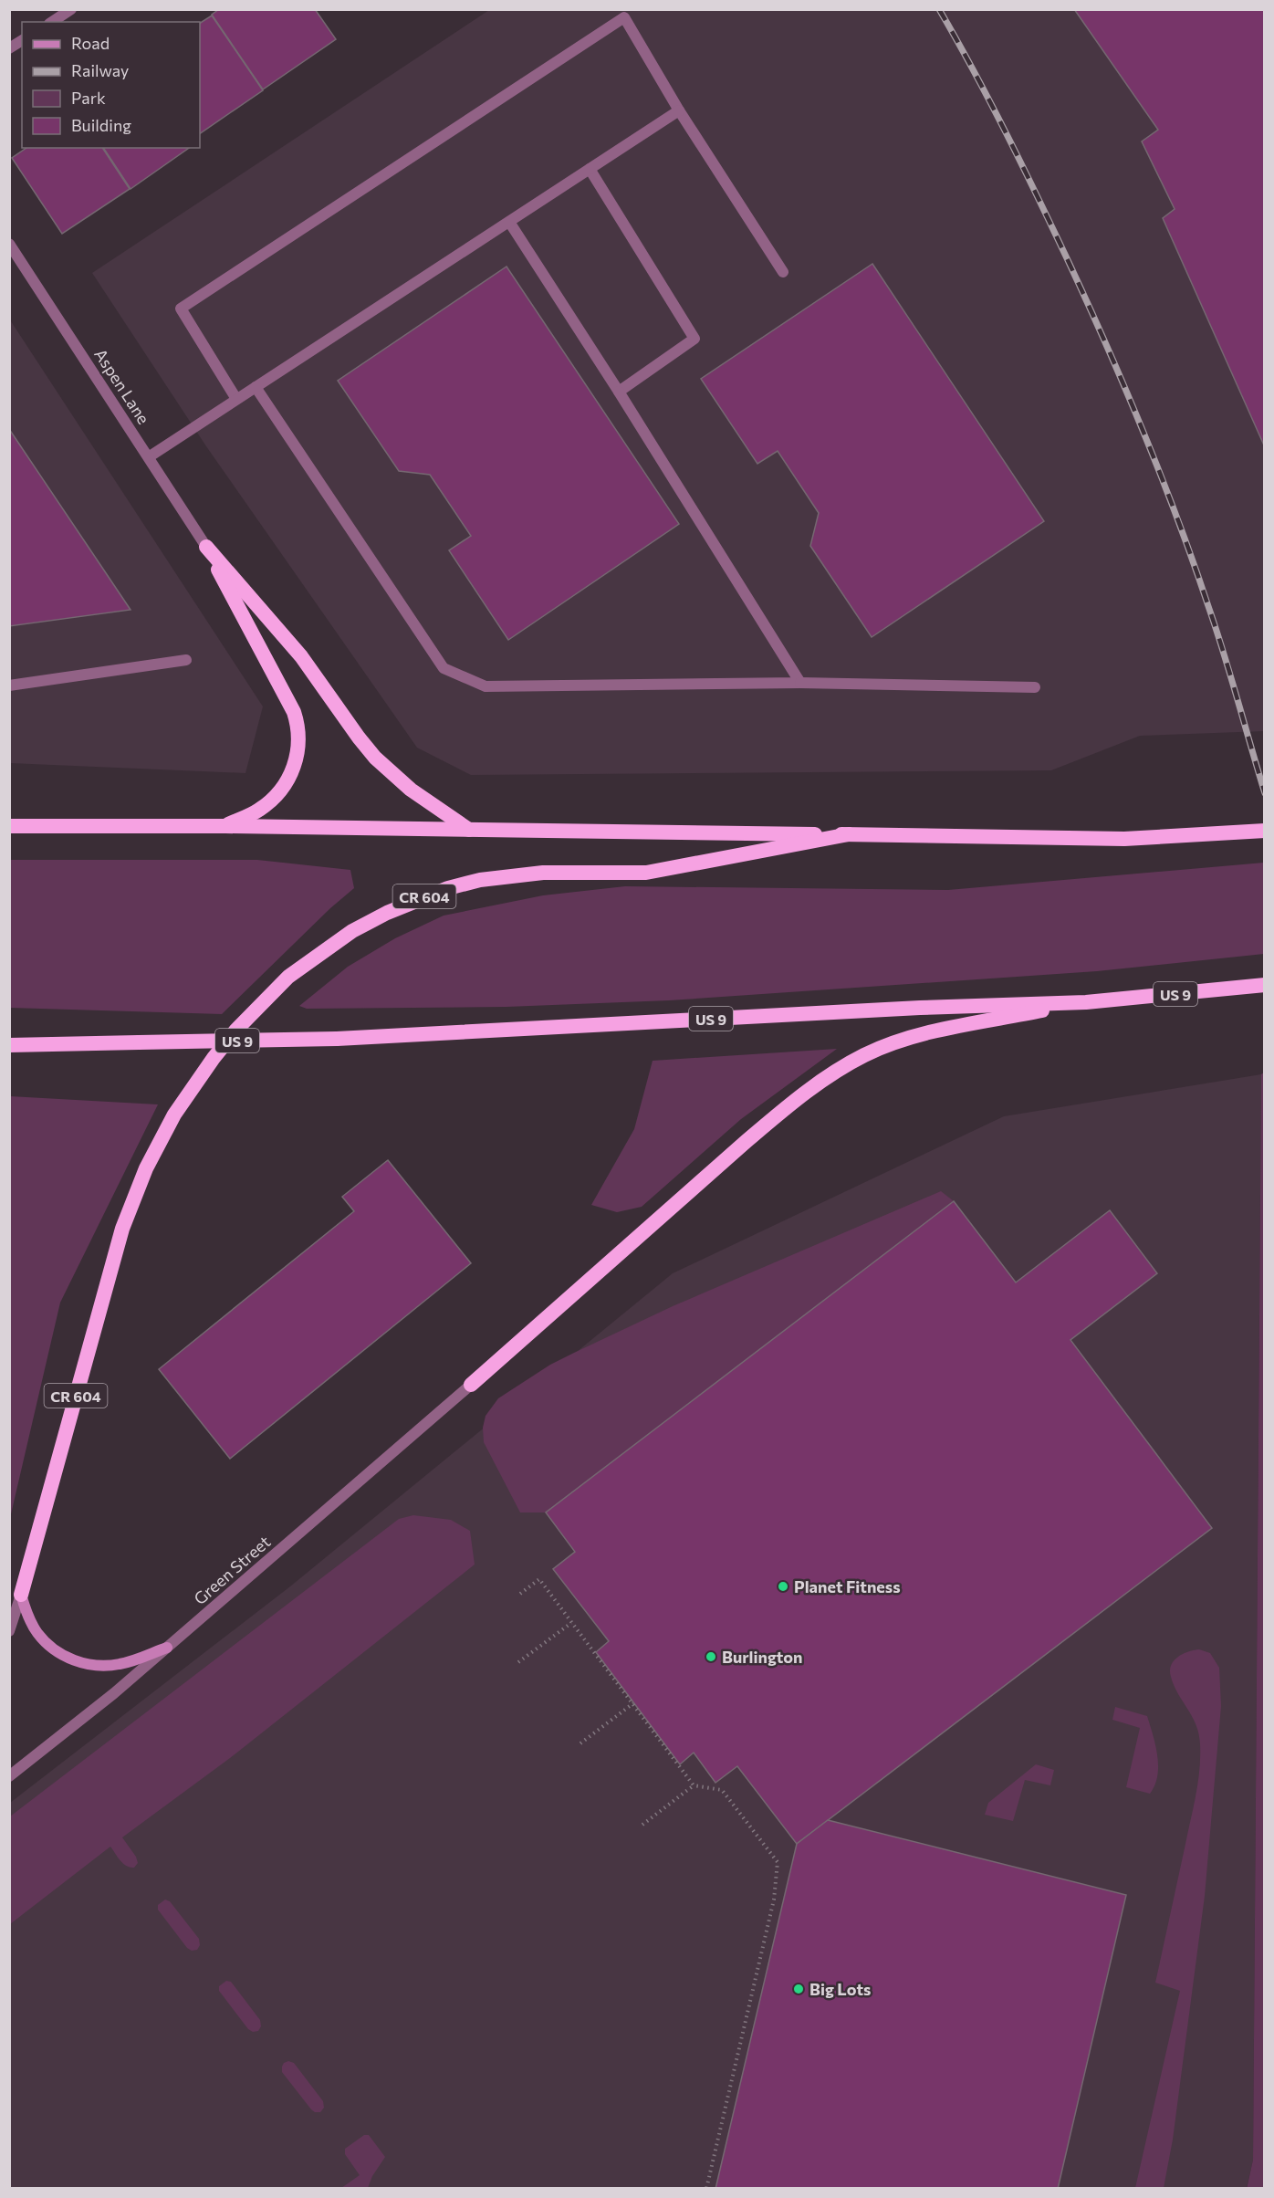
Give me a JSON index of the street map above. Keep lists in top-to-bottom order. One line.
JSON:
{"streets":{"highway":["CR 604","US 9"],"street":["Aspen Lane","Green Street"]},"places":["Planet Fitness","Burlington","Big Lots"],"legend":["Road","Railway","Park","Building"]}
